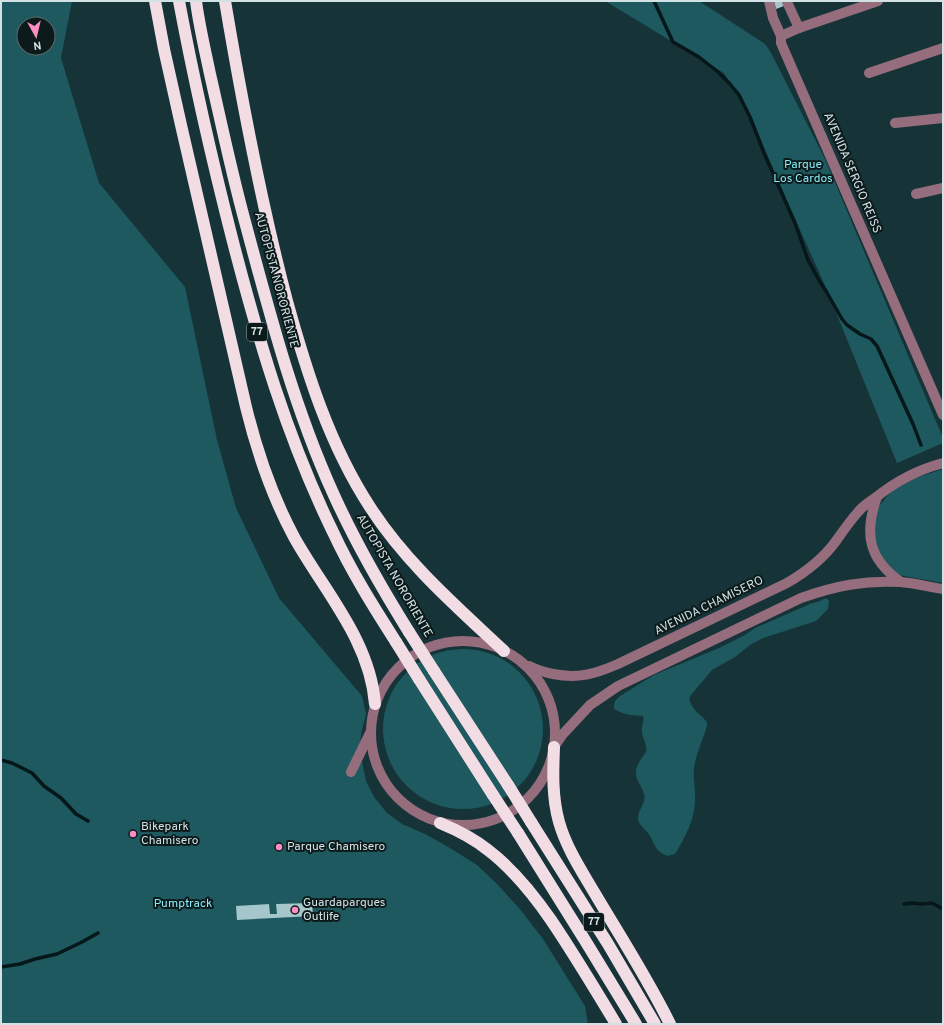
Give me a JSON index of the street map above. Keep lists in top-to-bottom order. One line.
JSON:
{"streets":{"highway":["AUTOPISTA NORORIENTE","77"],"street":["AVENIDA SERGIO REISS","AVENIDA CHAMISERO"]},"parks":["Parque Los Cardos","Pumptrack"],"places":["Bikepark Chamisero","Parque Chamisero","Guardaparques Outlife"],"north":"bottom"}
